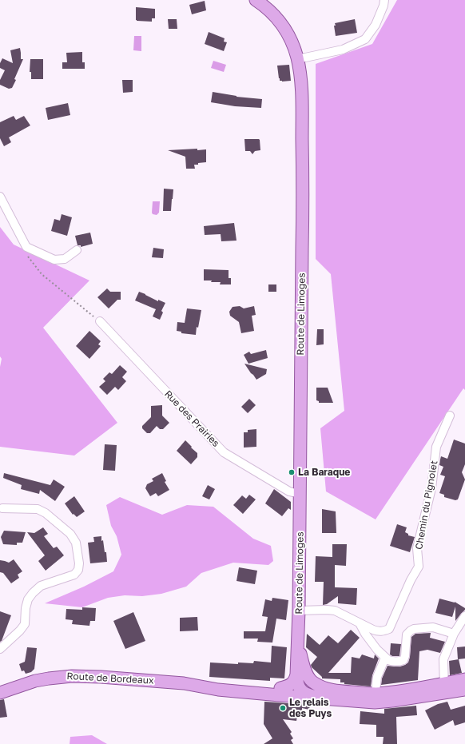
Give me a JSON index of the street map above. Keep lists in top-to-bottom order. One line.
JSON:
{"streets":{"main road":["Route de Limoges","Route de Bordeaux"],"street":["Rue des Prairies","Chemin du Pignolet"]},"crossings":[["Route de Limoges","Rue des Prairies"],["Route de Limoges","Chemin du Pignolet"]],"places":["La Baraque","Le relais des Puys"]}
